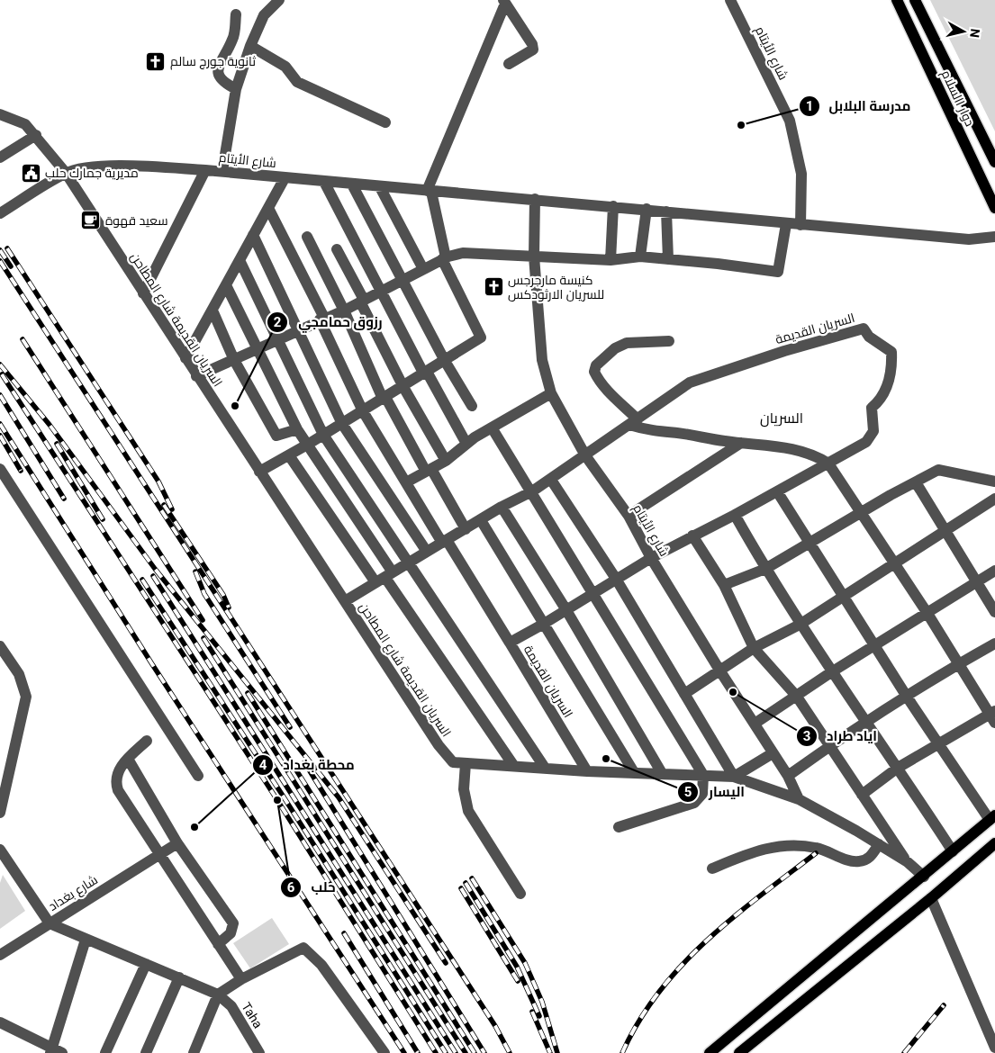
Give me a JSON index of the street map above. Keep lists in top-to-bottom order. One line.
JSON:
{"streets":{"main road":["دوار االسلام"],"street":["شارع الأيتام","السريان القديمة شارع المطاحن","السريان القديمة","شارع بغداد","Taha"]},"crossings":[["شارع الأيتام","السريان القديمة شارع المطاحن"],["شارع الأيتام","السريان القديمة"],["السريان القديمة شارع المطاحن","السريان القديمة"]],"districts":["السريان"],"places":{"church":["ثانوية جورج سالم","كنيسة مارجرجس للسريان الارثودكس"],"other":["مدرسة البلابل","رزوق حمامجي","اياد طراد","اليسار","حلب","محطة بغداد"],"public building":["مديرية جمارك حلب"],"cafe":["سعيد قهوة"]},"north":"right"}
